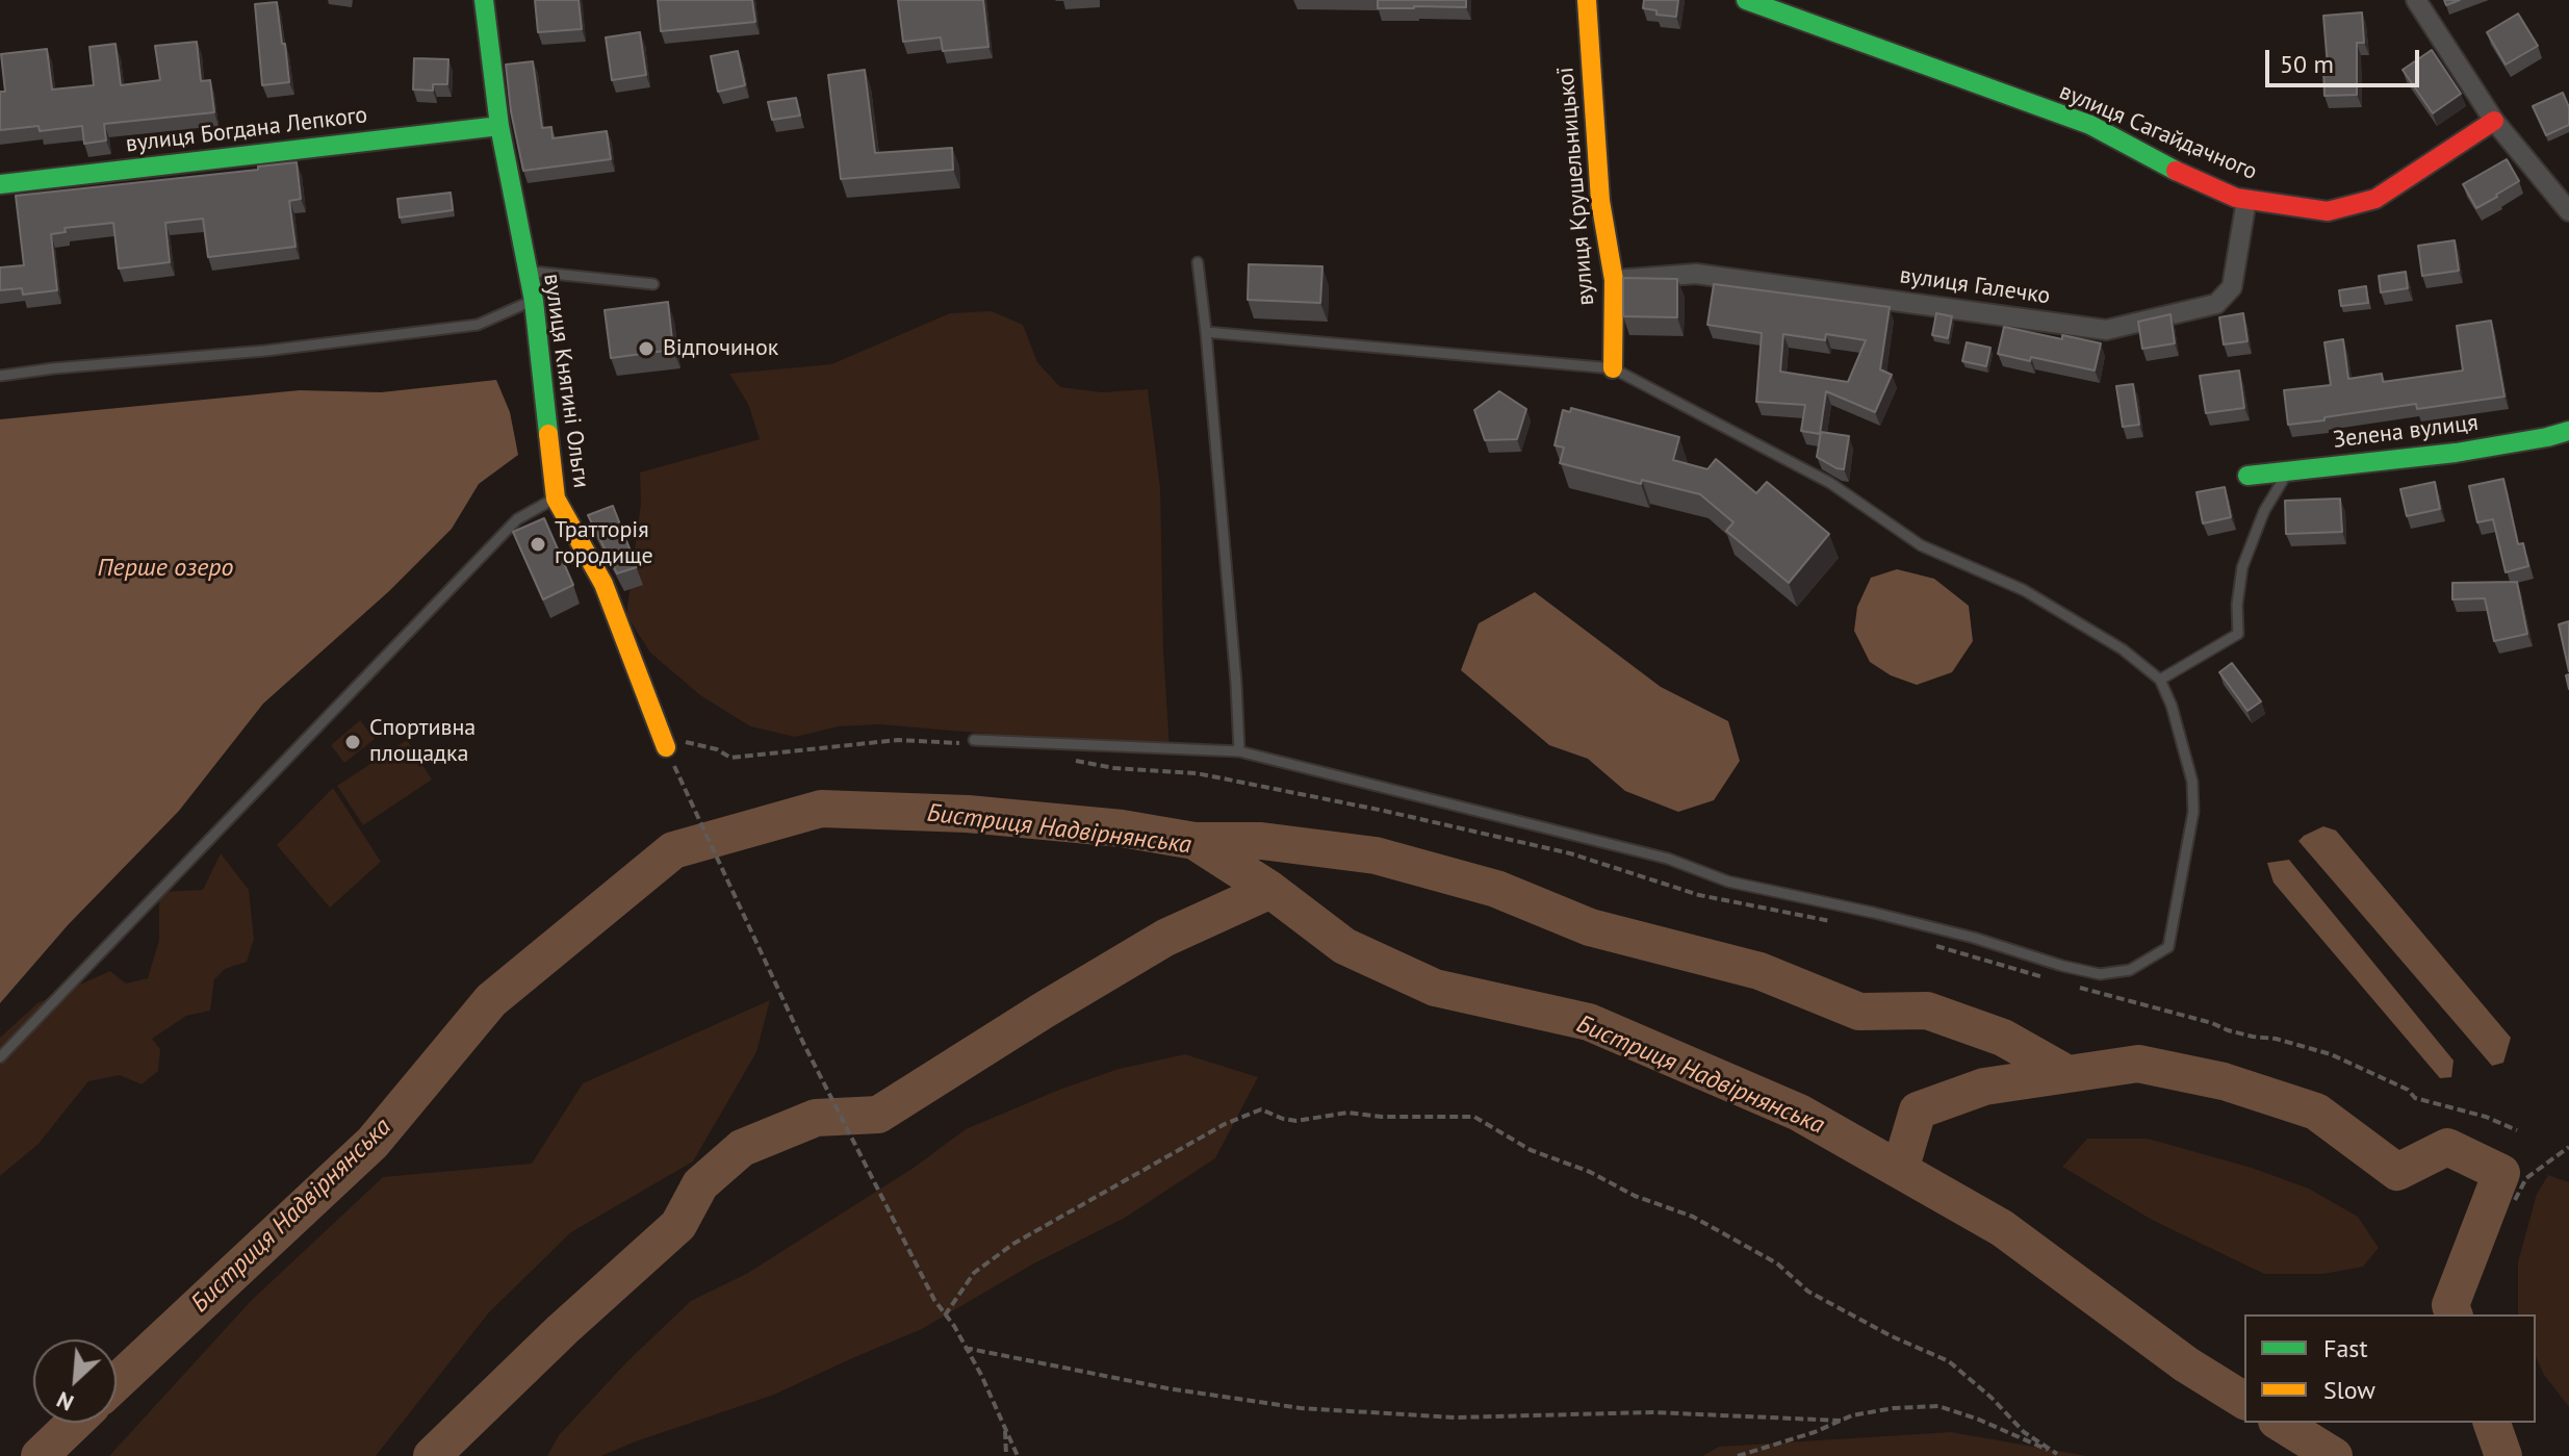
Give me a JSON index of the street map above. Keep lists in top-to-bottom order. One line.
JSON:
{"streets":{"street":["вулиця Богдана Лепкого","вулиця Сагайдачного","вулиця Крушельницької","вулиця Галечко","вулиця Княгині Ольги","Зелена вулиця"]},"crossings":[["вулиця Богдана Лепкого","вулиця Княгині Ольги"],["вулиця Сагайдачного","вулиця Галечко"],["вулиця Крушельницької","вулиця Галечко"]],"water":["Перше озеро","Бистриця Надвірнянська"],"places":["Відпочинок","Тратторія городище","Спортивна площадка"],"legend":["Fast","Slow"],"scale_bar":"50 m","north":"bottom left"}
